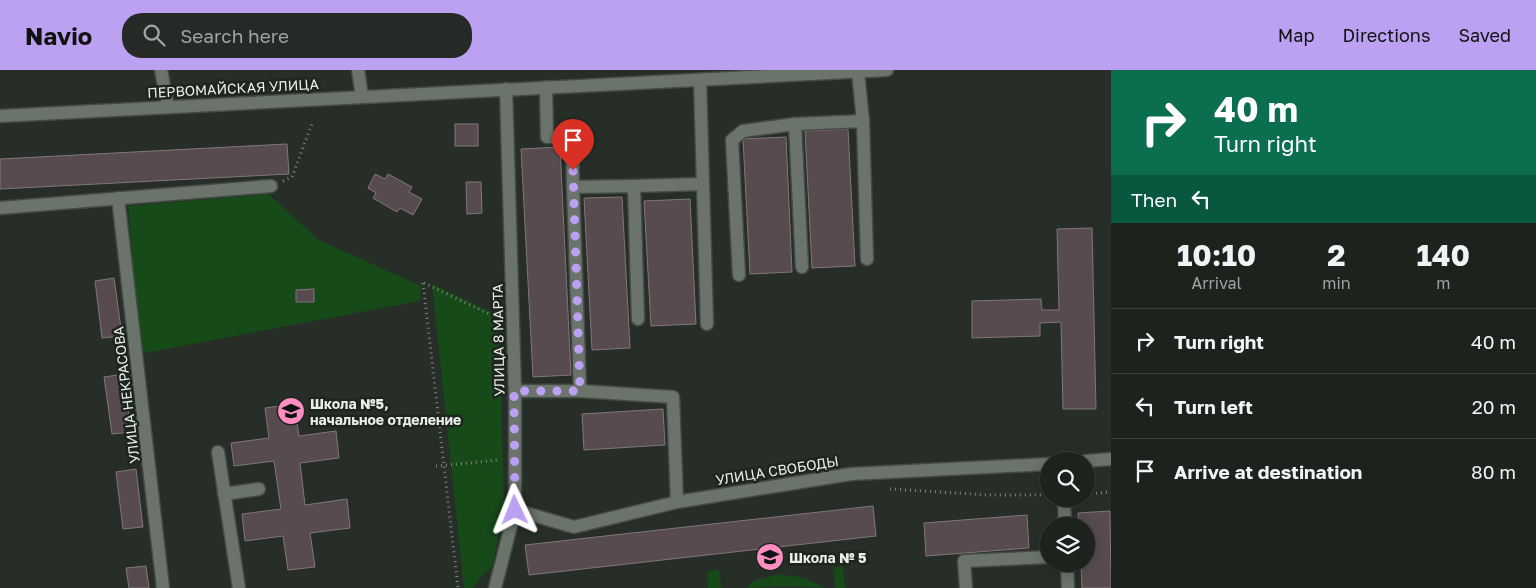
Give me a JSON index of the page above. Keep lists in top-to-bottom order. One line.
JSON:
{"streets":{"street":["ПЕРВОМАЙСКАЯ УЛИЦА","УЛИЦА 8 МАРТА","УЛИЦА НЕКРАСОВА","УЛИЦА СВОБОДЫ"]},"crossings":[["ПЕРВОМАЙСКАЯ УЛИЦА","УЛИЦА 8 МАРТА"],["УЛИЦА 8 МАРТА","УЛИЦА СВОБОДЫ"]],"places":{"school or university":["Школа №5, начальное отделение","Школа № 5"]},"page":{"header":"Navio","search":"Search here","nav":["Map","Directions","Saved"],"turn":["40 m","Turn right"],"then":"Then","eta":["10:10","Arrival","2","min","140","m"],"list":[{"name":"Turn right","value":"40 m"},{"name":"Turn left","value":"20 m"},{"name":"Arrive at destination","value":"80 m"}]}}
